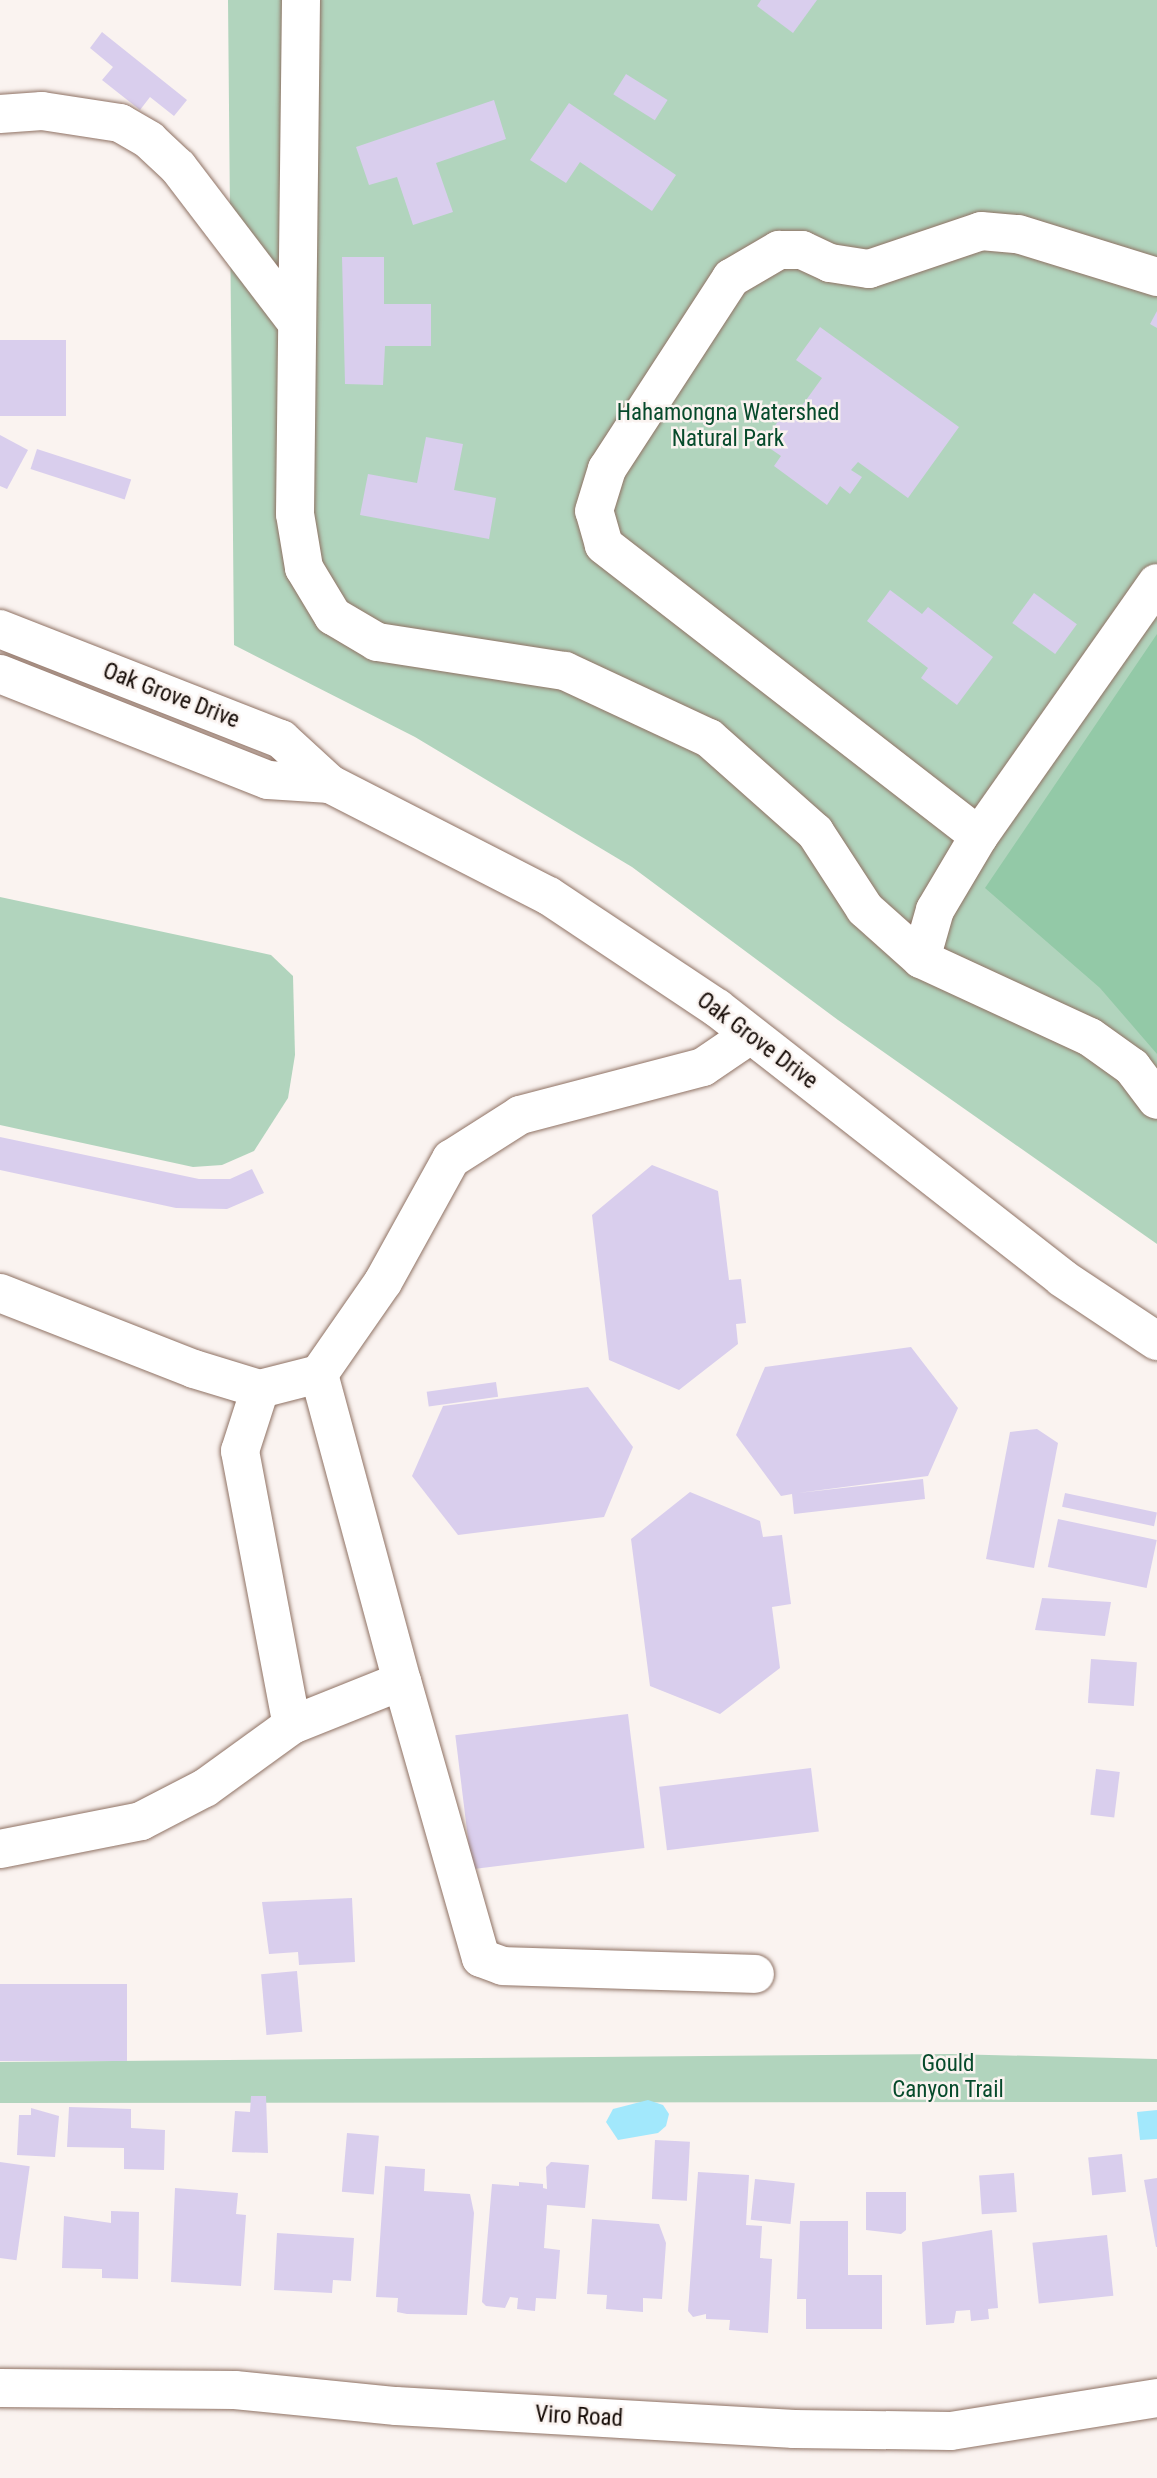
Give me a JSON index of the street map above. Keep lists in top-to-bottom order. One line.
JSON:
{"streets":{"street":["Oak Grove Drive","Viro Road"]},"parks":["Hahamongna Watershed Natural Park","Gould Canyon Trail"]}
